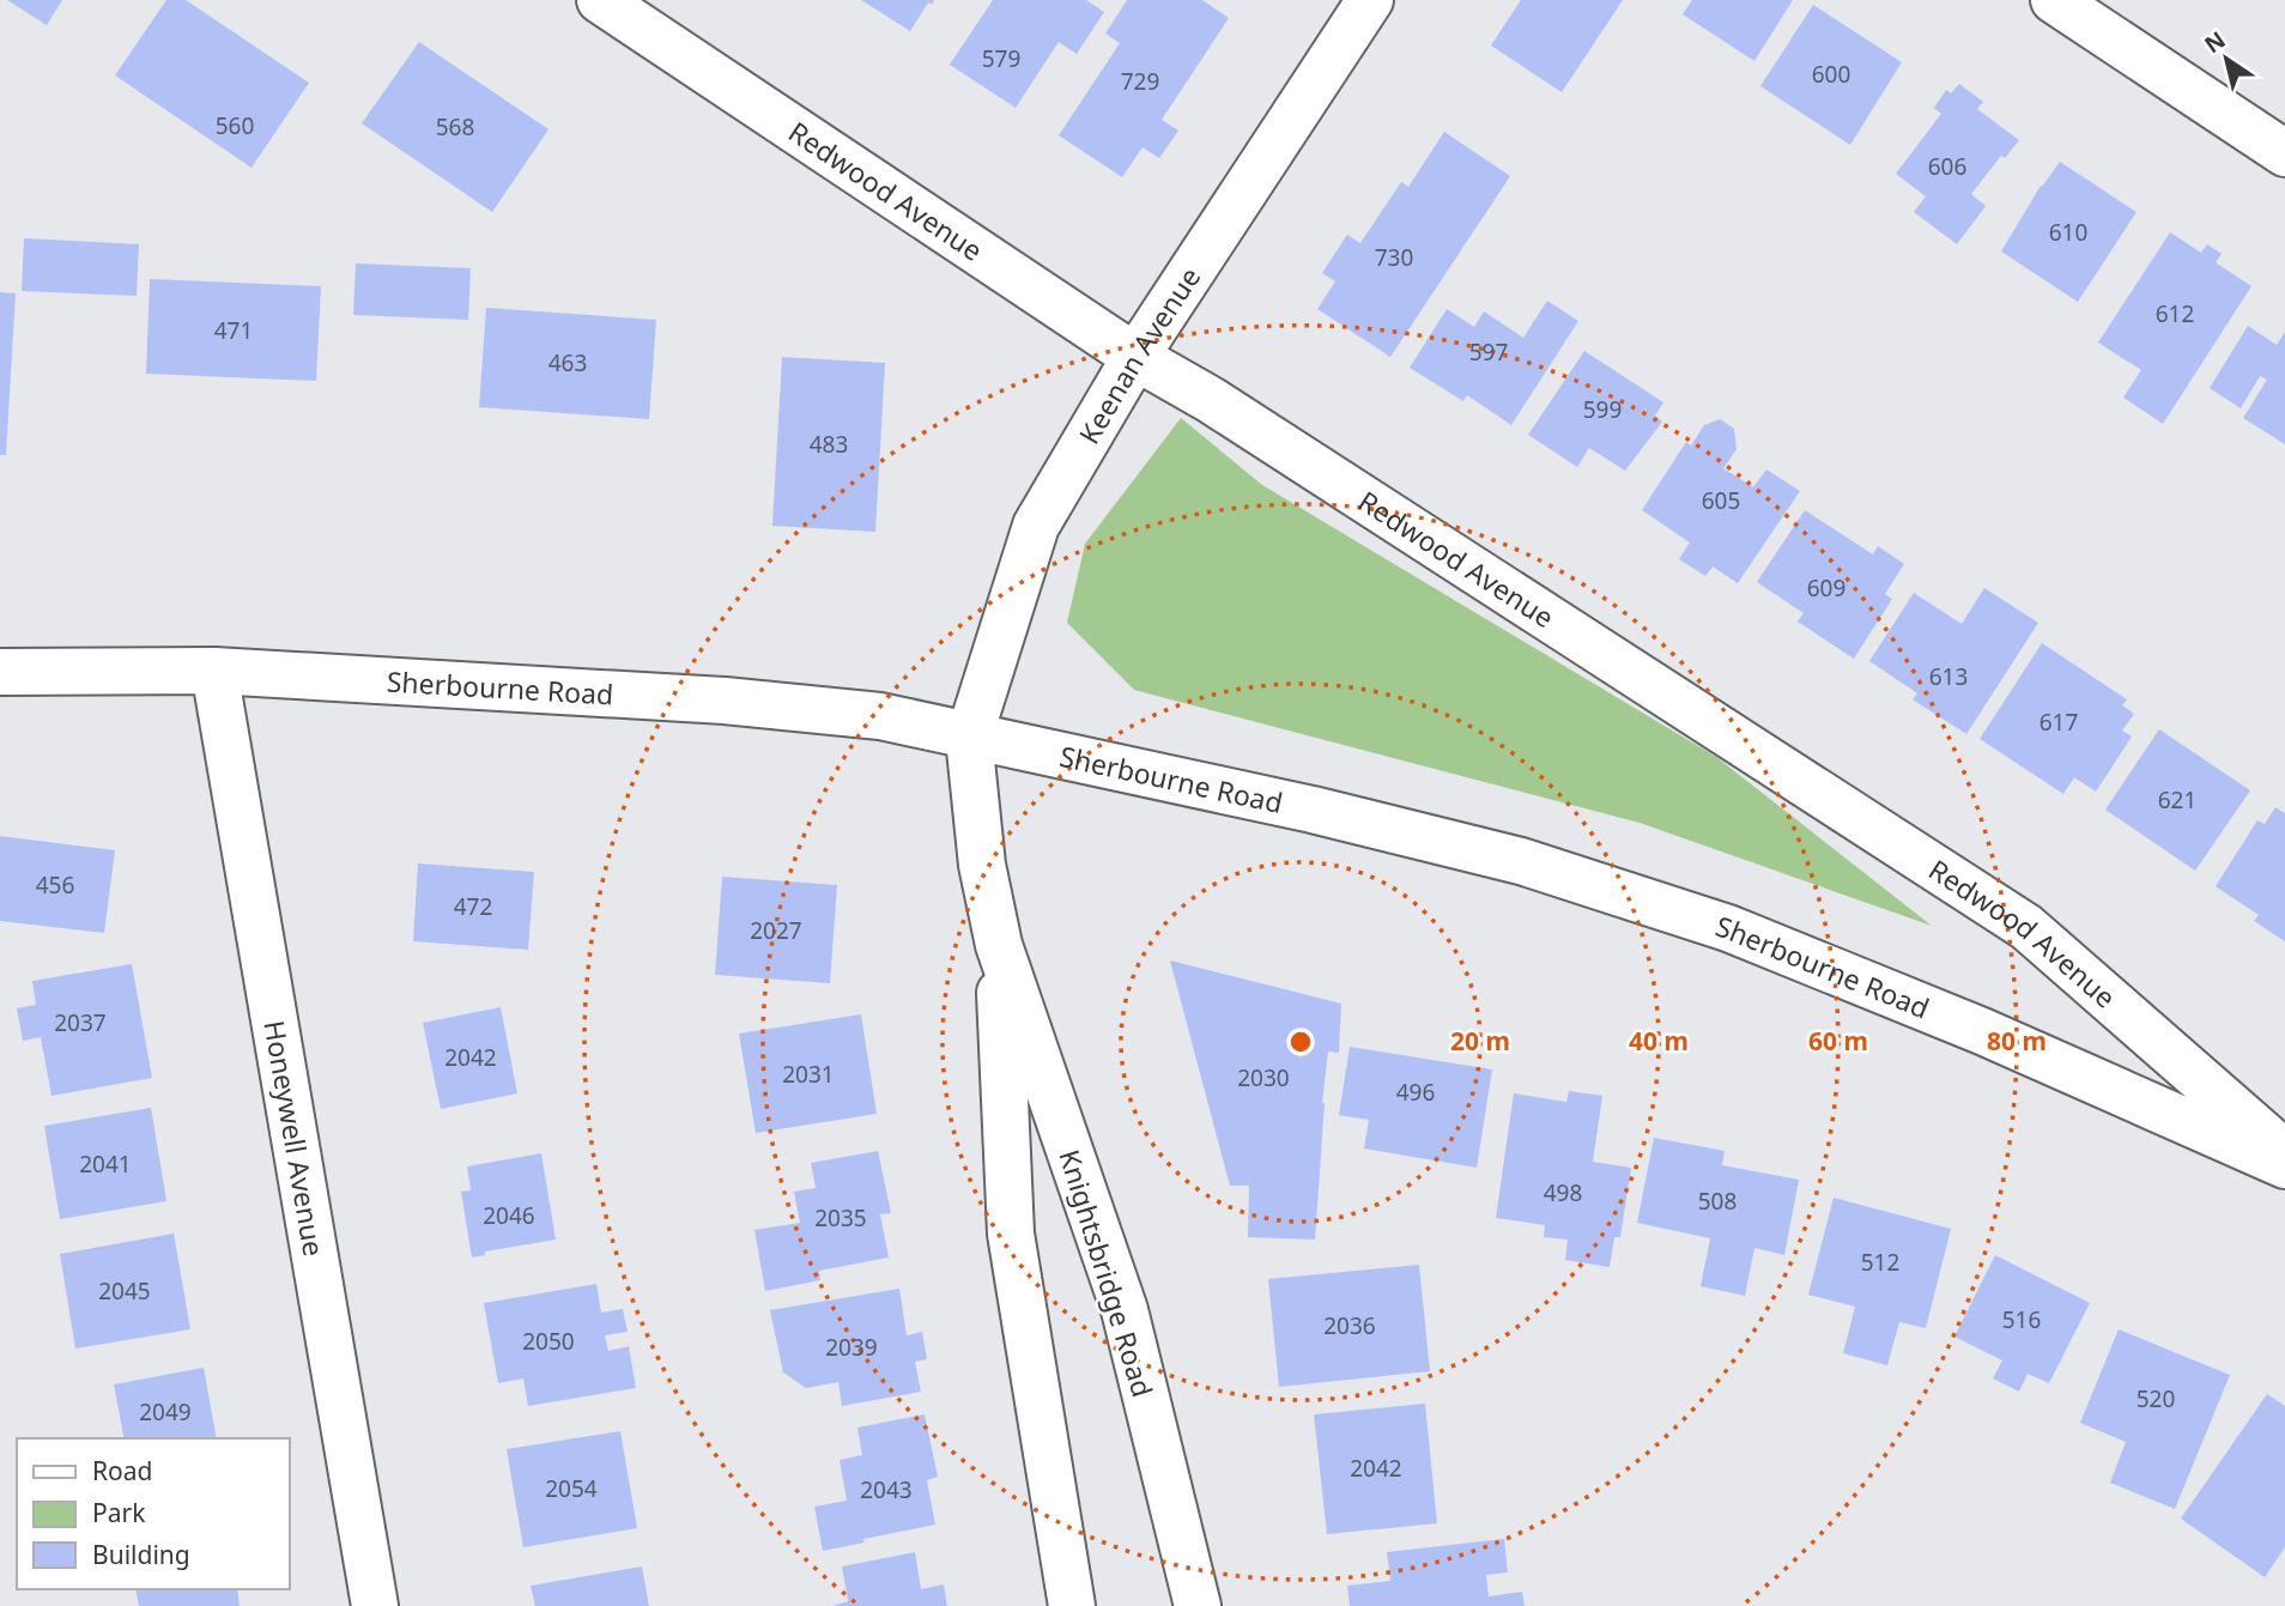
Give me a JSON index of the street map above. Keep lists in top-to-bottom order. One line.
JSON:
{"streets":{"street":["Redwood Avenue","Keenan Avenue","Sherbourne Road","Honeywell Avenue","Knightsbridge Road"]},"crossings":[["Redwood Avenue","Keenan Avenue"],["Keenan Avenue","Sherbourne Road"],["Keenan Avenue","Knightsbridge Road"],["Sherbourne Road","Honeywell Avenue"],["Sherbourne Road","Knightsbridge Road"]],"house_numbers":["579","600","729","560","568","606","610","730","612","471","597","463","599","483","605","609","613","617","621","456","472","2027","2037","2042","2031","2030","496","2041","498","508","2046","2035","512","2045","516","2036","2050","2039","520","2049","2042","2054","2043"],"legend":["Road","Park","Building"],"north":"top left","rings":["20 m","40 m","60 m","80 m"]}
